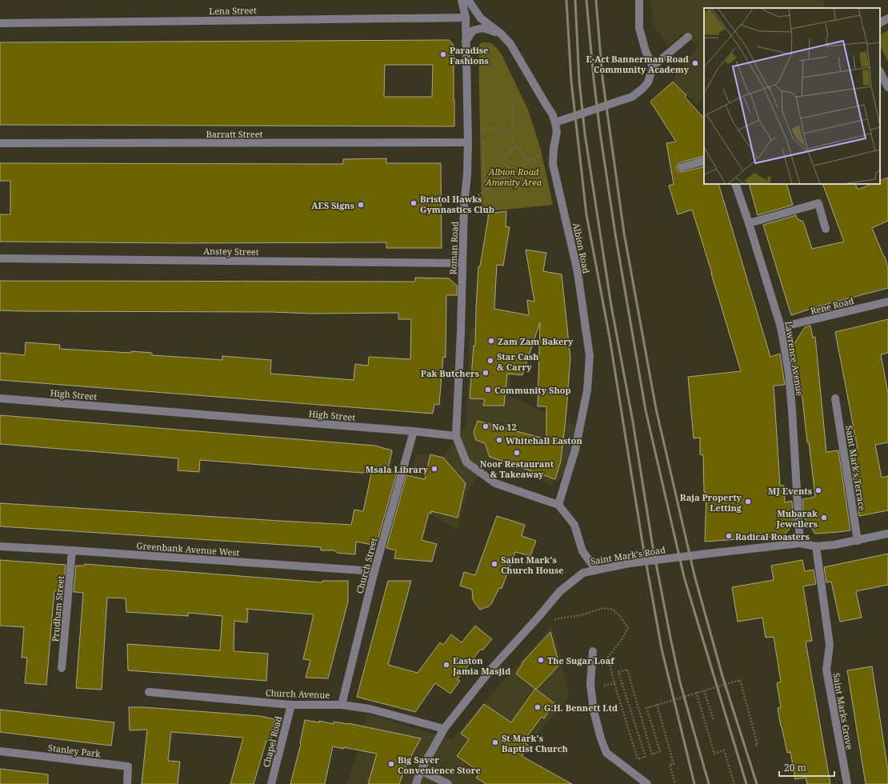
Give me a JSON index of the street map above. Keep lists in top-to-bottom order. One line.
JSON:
{"streets":{"street":["Lena Street","Barratt Street","Roman Road","Albion Road","Anstey Street","Rene Road","Lawrence Avenue","High Street","Saint Mark's Terrace","Greenbank Avenue West","Saint Mark's Road","Church Street","Prudham Street","Church Avenue","Saint Marks Grove","Chapel Road","Stanley Park"]},"crossings":[["Lena Street","Roman Road"],["Barratt Street","Roman Road"],["Roman Road","Anstey Street"],["Roman Road","High Street"],["Rene Road","Lawrence Avenue"],["Lawrence Avenue","Saint Mark's Road"],["High Street","Church Street"],["Saint Mark's Terrace","Saint Mark's Road"],["Greenbank Avenue West","Church Street"],["Greenbank Avenue West","Prudham Street"],["Saint Mark's Road","Church Avenue"],["Saint Mark's Road","Saint Marks Grove"],["Church Street","Church Avenue"],["Church Avenue","Chapel Road"]],"parks":["Albion Road Amenity Area"],"places":["Paradise Fashions","E-Act Bannerman Road Community Academy","Bristol Hawks Gymnastics Club","AES Signs","Zam Zam Bakery","Star Cash & Carry","Pak Butchers","Community Shop","No 12","Whitehall Easton","Noor Restaurant & Takeaway","Msala Library","MJ Events","Raja Property Letting","Mubarak Jewellers","Radical Roasters","Saint Mark's Church House","The Sugar Loaf","Easton Jamia Masjid","G.H. Bennett Ltd","St Mark's Baptist Church","Big Saver Convenience Store"],"scale_bar":"20 m"}
